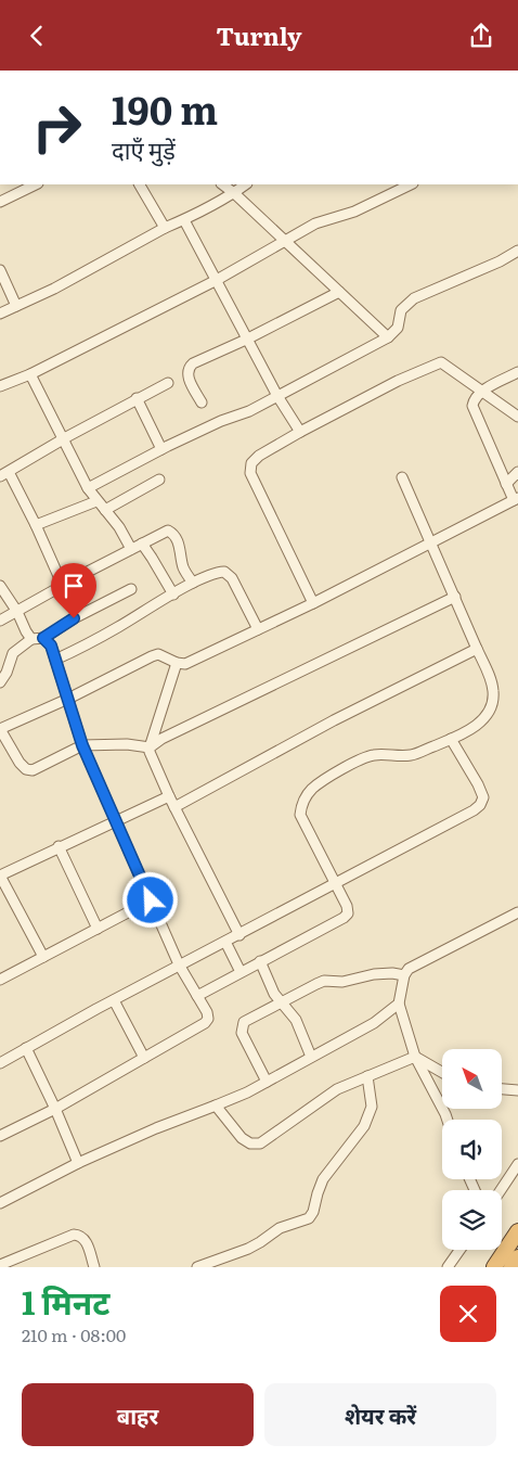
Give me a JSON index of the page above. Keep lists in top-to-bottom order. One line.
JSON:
{"north":"top left","page":{"header":"Turnly","turn":["190 m","दाएँ मुड़ें"],"heading":["1 मिनट","210 m · 08:00"],"buttons":["बाहर","शेयर करें"]}}
